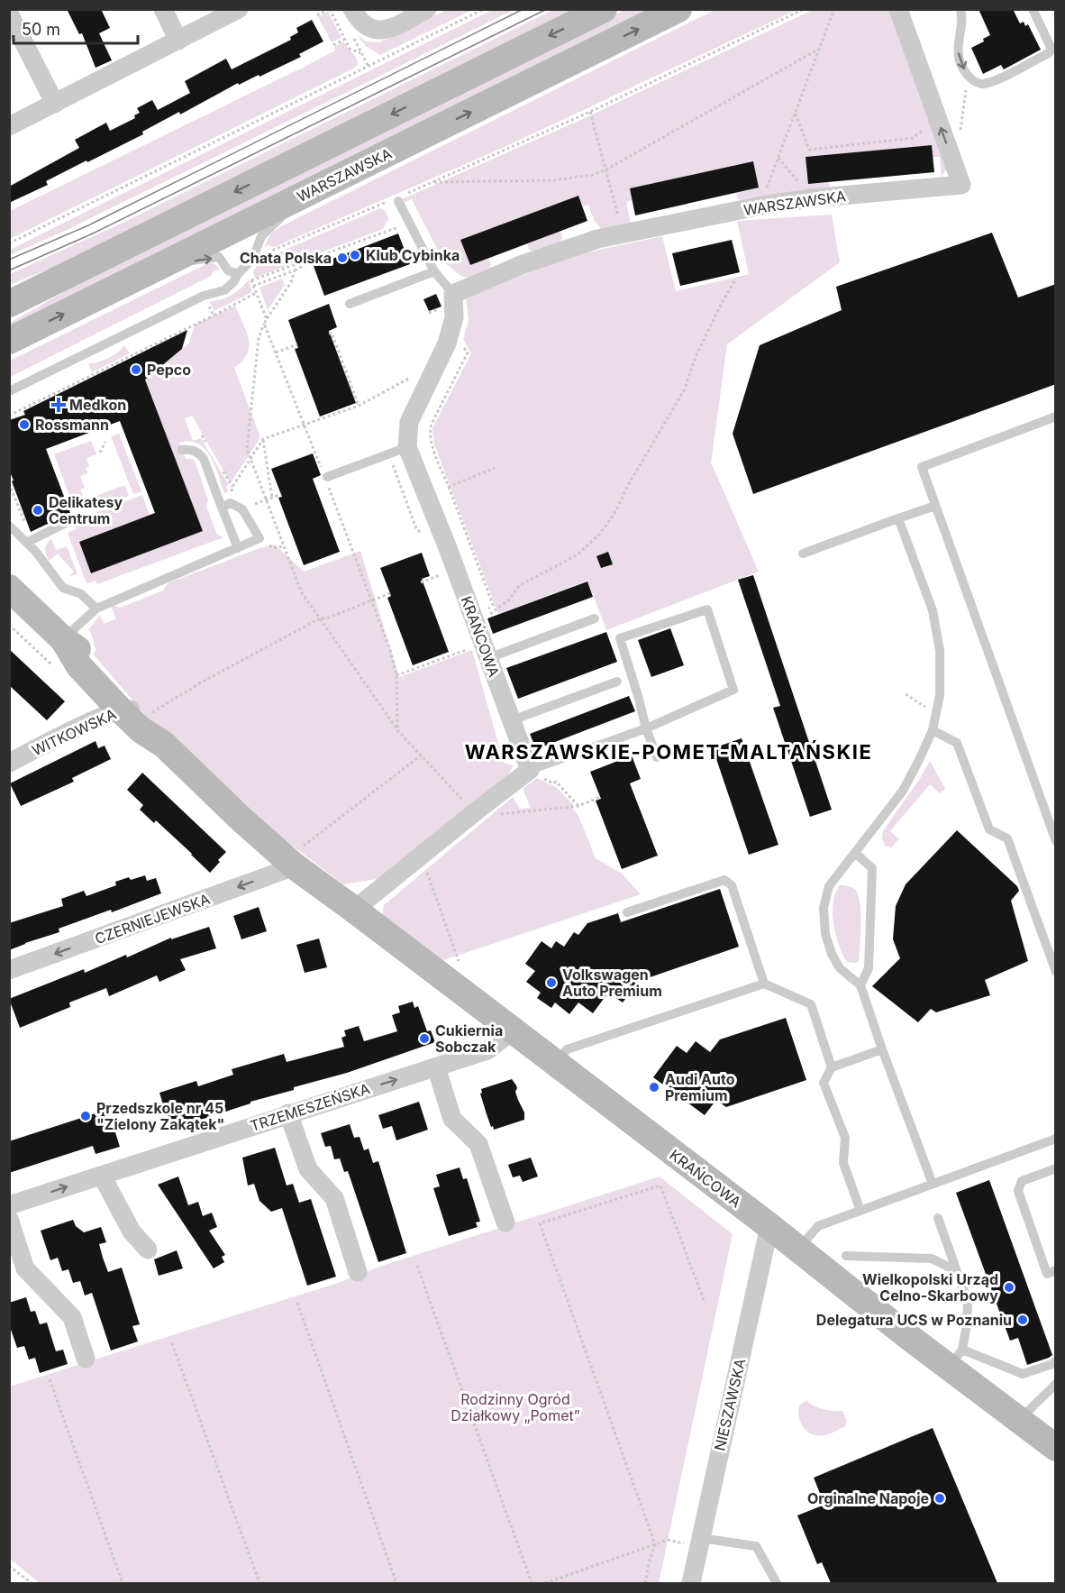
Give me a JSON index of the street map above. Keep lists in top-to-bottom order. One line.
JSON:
{"streets":{"main road":["WARSZAWSKA","KRAŃCOWA"],"street":["WITKOWSKA","CZERNIEJEWSKA","TRZEMESZEŃSKA","NIESZAWSKA"]},"crossings":[["WARSZAWSKA","KRAŃCOWA"],["KRAŃCOWA","WITKOWSKA"],["KRAŃCOWA","CZERNIEJEWSKA"],["KRAŃCOWA","TRZEMESZEŃSKA"],["KRAŃCOWA","NIESZAWSKA"]],"one_way":["CZERNIEJEWSKA","TRZEMESZEŃSKA"],"districts":["WARSZAWSKIE-POMET-MALTAŃSKIE"],"parks":["Rodzinny Ogród Działkowy „Pomet”"],"places":{"other":["Klub Cybinka","Chata Polska","Pepco","Rossmann","Delikatesy Centrum","Volkswagen Auto Premium","Cukiernia Sobczak","Audi Auto Premium","Przedszkole nr 45 \"Zielony Zakątek\"","Wielkopolski Urząd Celno-Skarbowy","Delegatura UCS w Poznaniu","Orginalne Napoje"],"health":["Medkon"]},"scale_bar":"50 m"}
